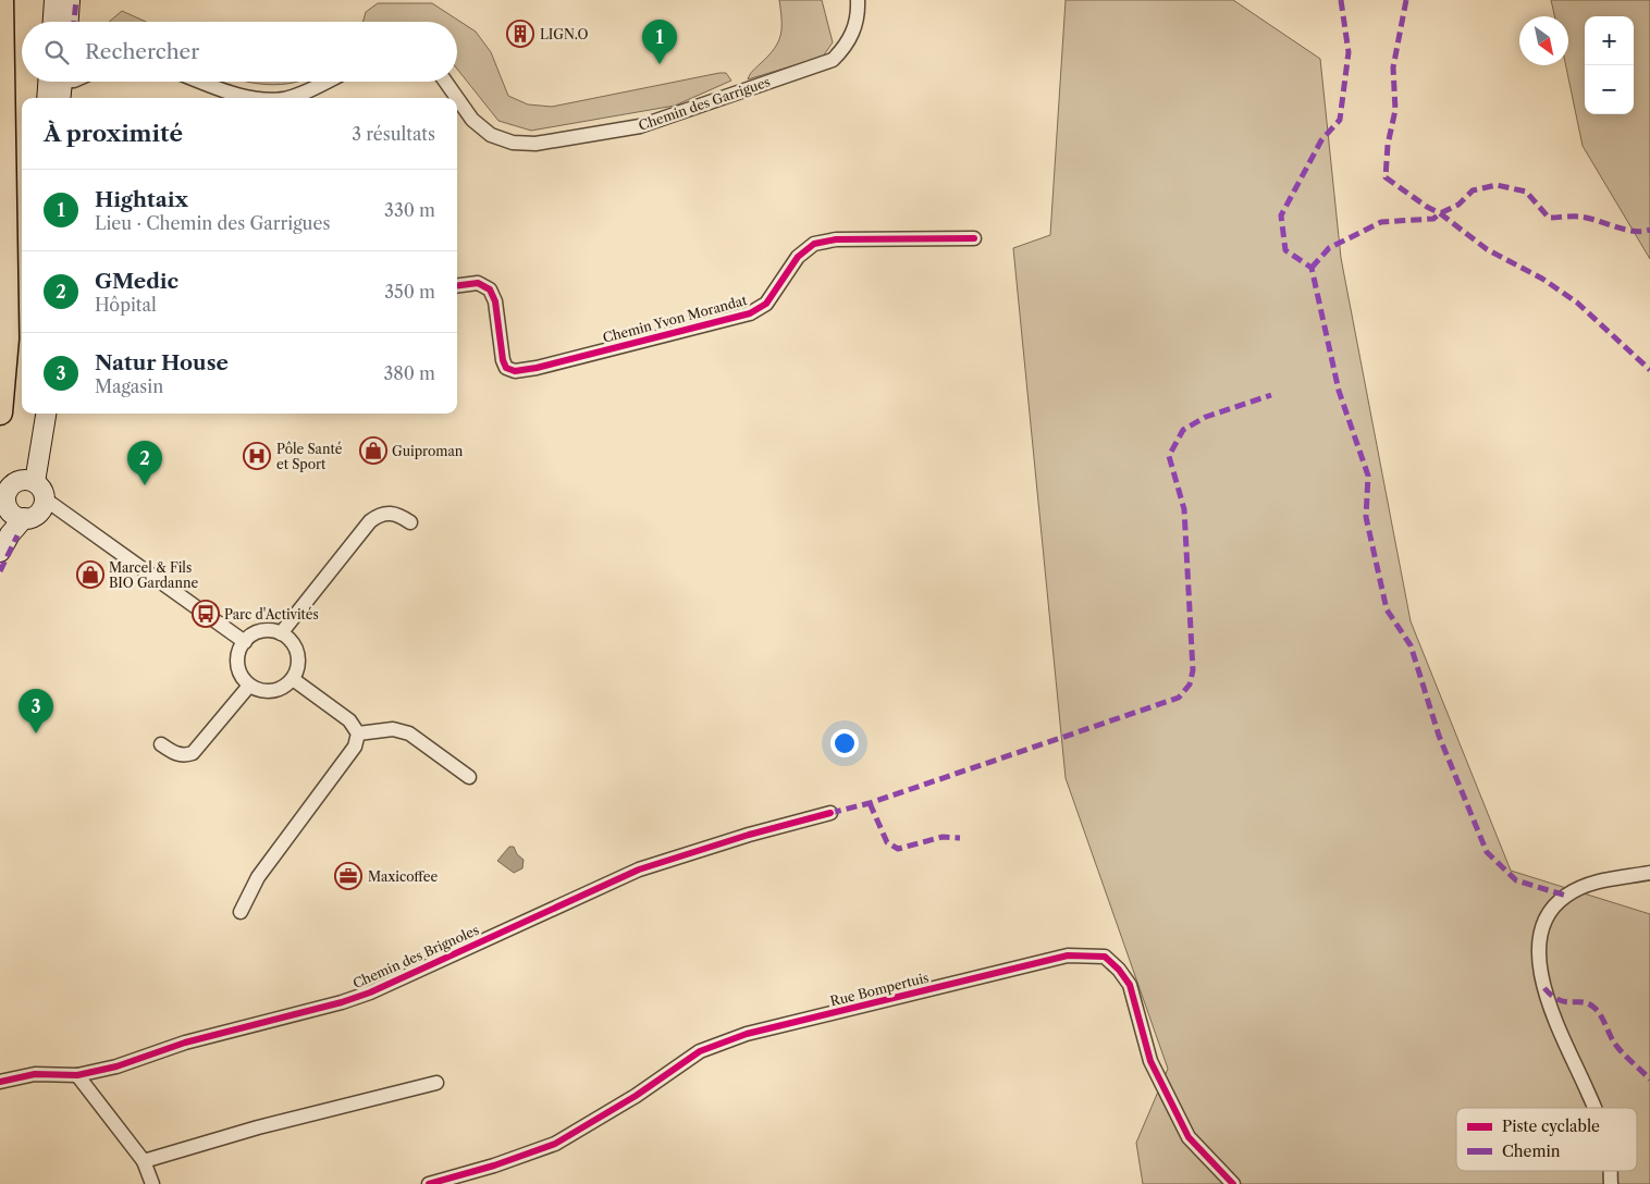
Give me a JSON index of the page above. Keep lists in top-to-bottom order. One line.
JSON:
{"streets":{"street":["Chemin des Garrigues","Chemin Yvon Morandat","Chemin des Brignoles","Rue Bompertuis"]},"places":{"building":["LIGN.O"],"shop":["Guiproman","Marcel & Fils BIO Gardanne"],"hospital":["Pôle Santé et Sport"],"bus stop":["Parc d'Activités"],"office":["Maxicoffee"]},"legend":["Piste cyclable","Chemin"],"north":"bottom right","page":{"map_buttons":["+","−"],"pins":["1","2","3"],"search":"Rechercher","heading":["À proximité","3 résultats"],"list":[{"mark":"1","name":"Hightaix","note":"Lieu · Chemin des Garrigues","value":"330 m"},{"mark":"2","name":"GMedic","note":"Hôpital","value":"350 m"},{"mark":"3","name":"Natur House","note":"Magasin","value":"380 m"}]}}
